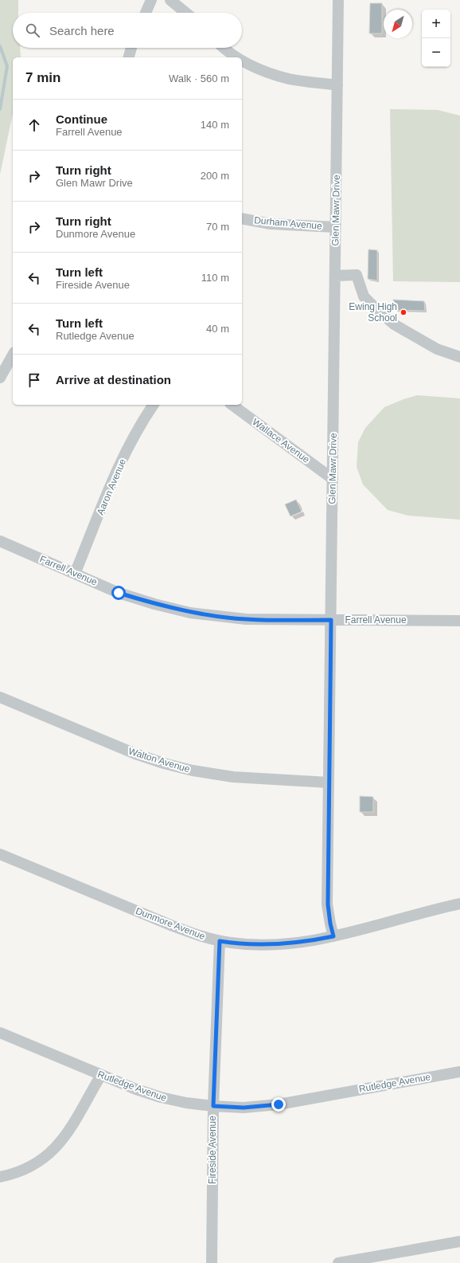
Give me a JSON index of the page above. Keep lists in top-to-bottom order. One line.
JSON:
{"streets":{"street":["Glen Mawr Drive","Durham Avenue","Wallace Avenue","Aaron Avenue","Farrell Avenue","Walton Avenue","Dunmore Avenue","Rutledge Avenue","Fireside Avenue"]},"crossings":[["Glen Mawr Drive","Durham Avenue"],["Glen Mawr Drive","Wallace Avenue"],["Glen Mawr Drive","Farrell Avenue"],["Glen Mawr Drive","Walton Avenue"],["Glen Mawr Drive","Dunmore Avenue"],["Aaron Avenue","Farrell Avenue"],["Dunmore Avenue","Fireside Avenue"],["Rutledge Avenue","Fireside Avenue"]],"places":["Ewing High School"],"north":"bottom left","page":{"map_buttons":["+","−"],"search":"Search here","heading":["7 min","Walk · 560 m"],"list":[["Continue","Farrell Avenue","140 m"],["Turn right","Glen Mawr Drive","200 m"],["Turn right","Dunmore Avenue","70 m"],["Turn left","Fireside Avenue","110 m"],["Turn left","Rutledge Avenue","40 m"],"Arrive at destination"]}}
